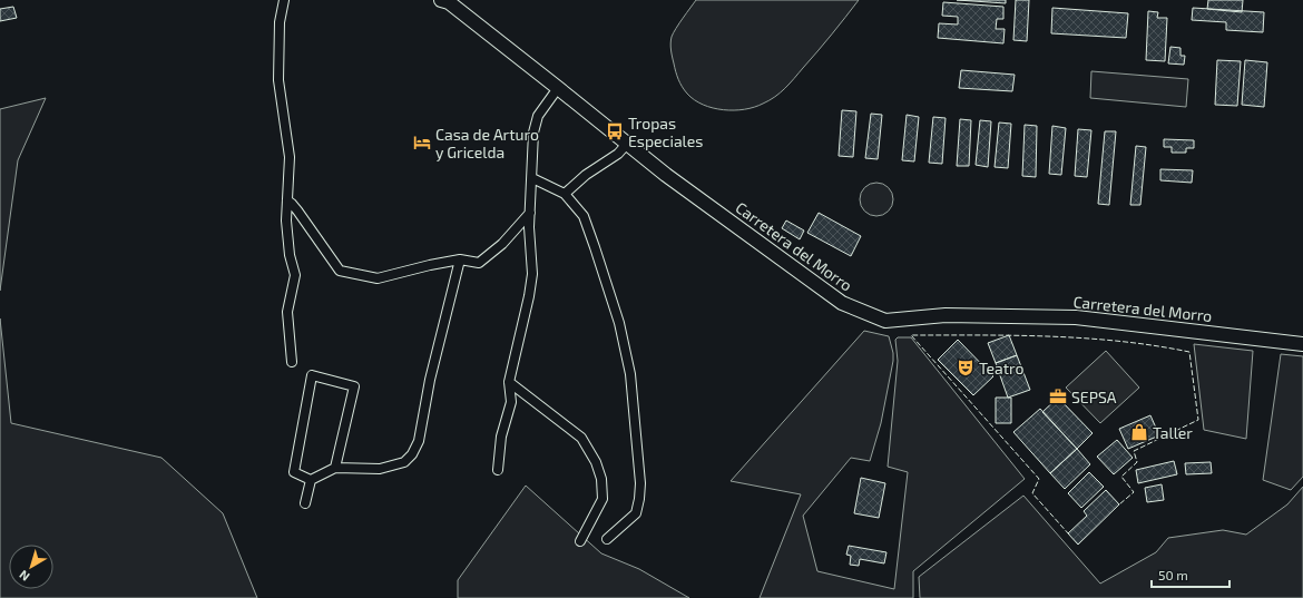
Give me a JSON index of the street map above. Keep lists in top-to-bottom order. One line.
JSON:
{"streets":{"main road":["Carretera del Morro"]},"places":{"bus stop":["Tropas Especiales"],"hotel":["Casa de Arturo y Gricelda"],"theatre":["Teatro"],"office":["SEPSA"],"shop":["Taller"]},"scale_bar":"50 m","north":"bottom left"}
